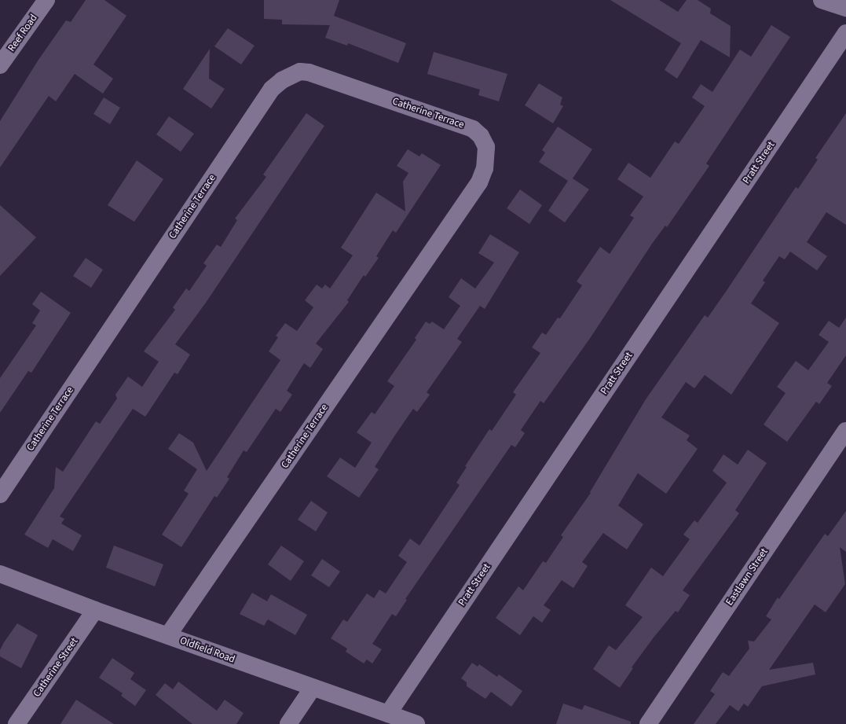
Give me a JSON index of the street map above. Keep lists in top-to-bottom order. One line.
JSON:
{"streets":{"street":["Reef Road","Catherine Terrace","Pratt Street","Eastlawn Street","Oldfield Road","Catherine Street"]},"crossings":[["Catherine Terrace","Oldfield Road"],["Pratt Street","Oldfield Road"],["Oldfield Road","Catherine Street"]]}
